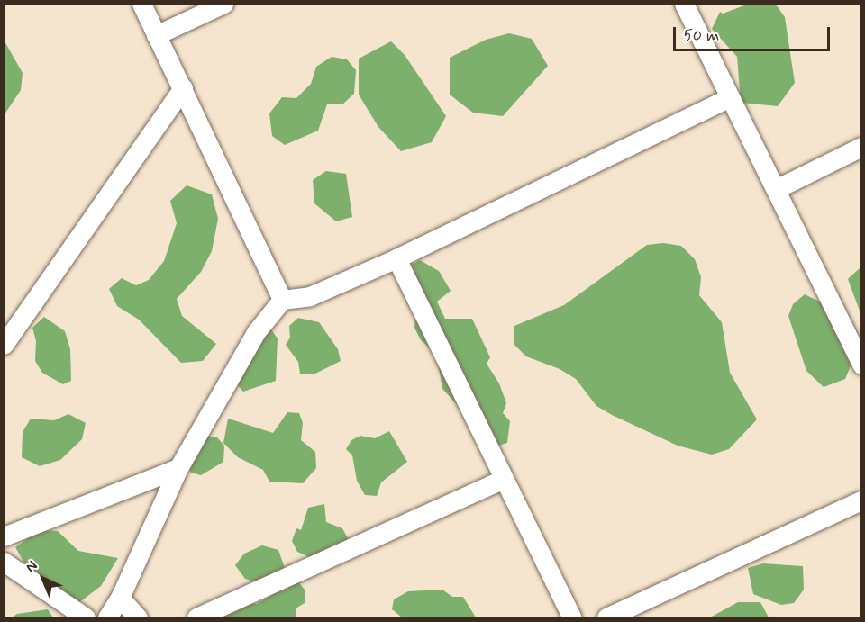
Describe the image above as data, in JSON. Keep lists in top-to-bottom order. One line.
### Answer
{"scale_bar":"50 m","north":"top left"}
